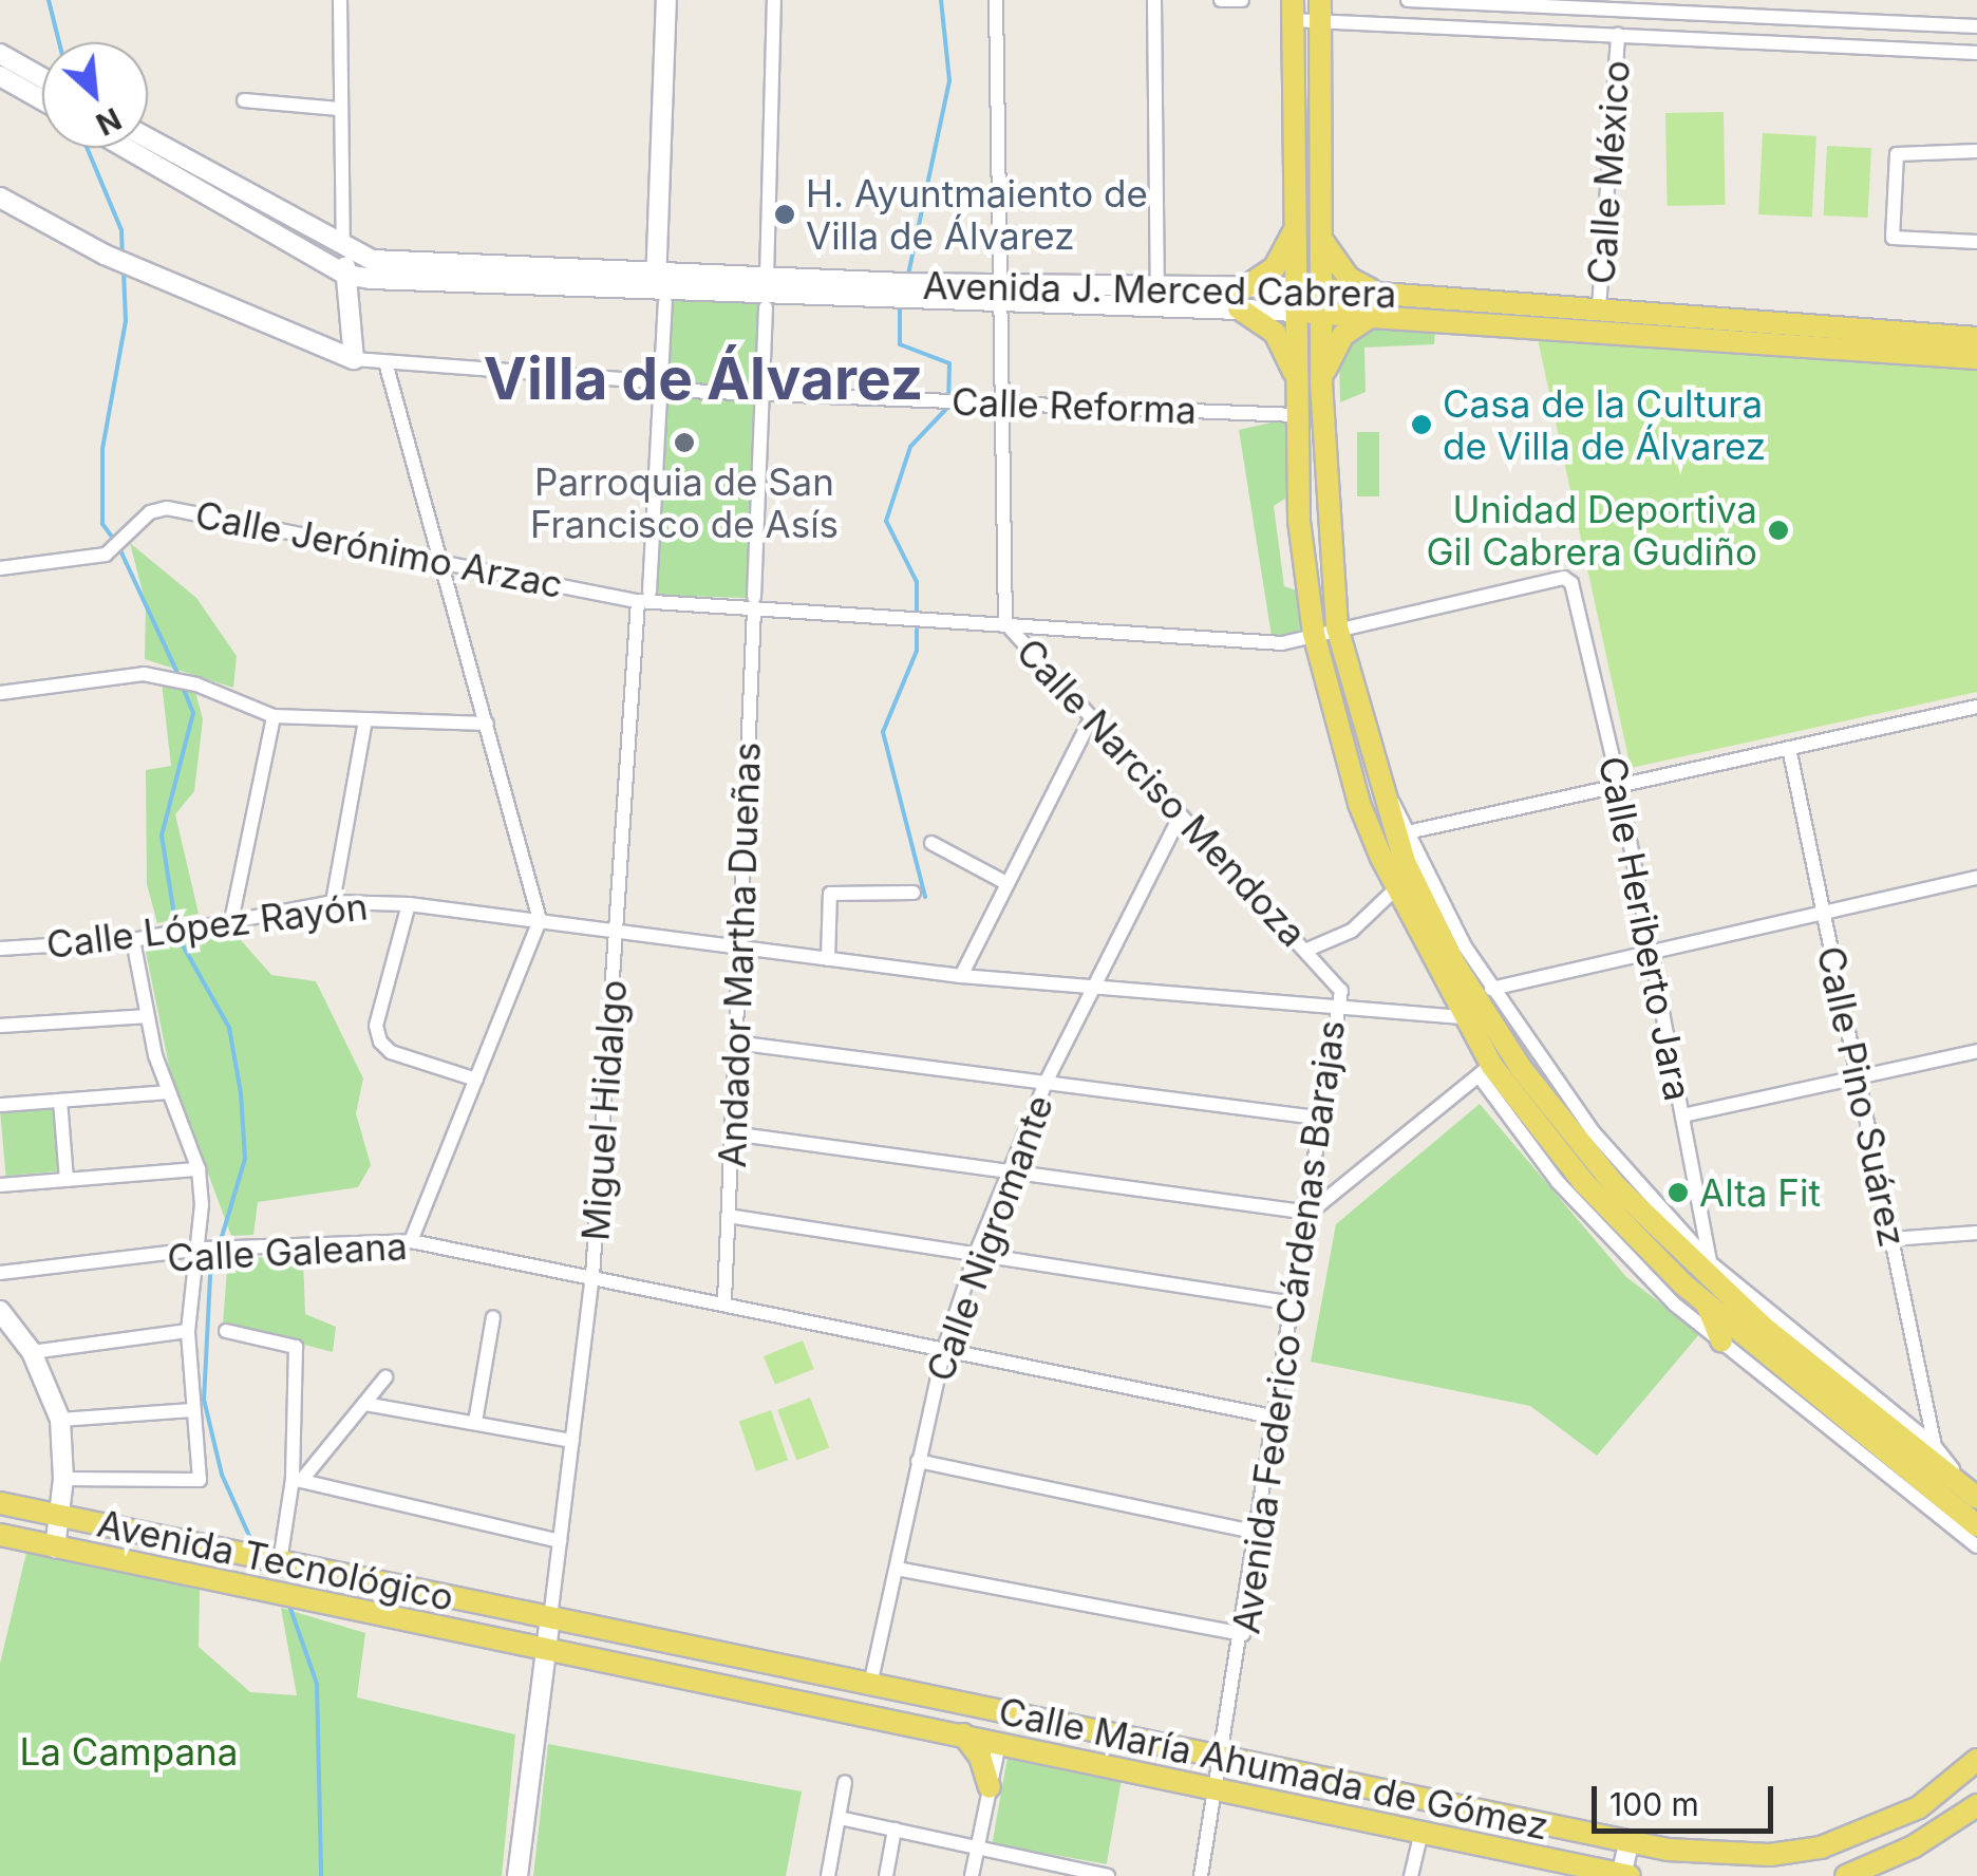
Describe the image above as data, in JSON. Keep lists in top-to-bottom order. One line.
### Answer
{"streets":{"main road":["Avenida J. Merced Cabrera","Avenida Tecnológico","Calle María Ahumada de Gómez"],"street":["Calle México","Calle Reforma","Calle Jerónimo Arzac","Calle Narciso Mendoza","Calle López Rayón","Calle Heriberto Jara","Andador Martha Dueñas","Calle Pino Suárez","Miguel Hidalgo","Calle Nigromante","Calle Galeana","Avenida Federico Cárdenas Barajas"]},"crossings":[["Calle México","Avenida J. Merced Cabrera"],["Avenida J. Merced Cabrera","Calle Narciso Mendoza"],["Avenida J. Merced Cabrera","Miguel Hidalgo"],["Calle Reforma","Calle Narciso Mendoza"],["Calle Reforma","Andador Martha Dueñas"],["Calle Reforma","Miguel Hidalgo"],["Calle Jerónimo Arzac","Calle Narciso Mendoza"],["Calle Jerónimo Arzac","Calle Heriberto Jara"],["Calle Jerónimo Arzac","Andador Martha Dueñas"],["Calle Jerónimo Arzac","Miguel Hidalgo"],["Calle Narciso Mendoza","Calle Nigromante"],["Calle Narciso Mendoza","Avenida Federico Cárdenas Barajas"],["Calle López Rayón","Avenida Federico Cárdenas Barajas"],["Andador Martha Dueñas","Calle Galeana"],["Andador Martha Dueñas","Avenida Federico Cárdenas Barajas"],["Miguel Hidalgo","Calle Galeana"],["Miguel Hidalgo","Avenida Federico Cárdenas Barajas"],["Miguel Hidalgo","Avenida Tecnológico"],["Miguel Hidalgo","Calle María Ahumada de Gómez"],["Calle Nigromante","Calle Galeana"],["Calle Nigromante","Avenida Federico Cárdenas Barajas"],["Calle Nigromante","Calle María Ahumada de Gómez"],["Calle Galeana","Avenida Federico Cárdenas Barajas"],["Avenida Federico Cárdenas Barajas","Calle María Ahumada de Gómez"],["Avenida Tecnológico","Calle María Ahumada de Gómez"]],"districts":["Villa de Álvarez"],"parks":["La Campana"],"places":["H. Ayuntmaiento de Villa de Álvarez","Casa de la Cultura de Villa de Álvarez","Parroquia de San Francisco de Asís","Unidad Deportiva Gil Cabrera Gudiño","Alta Fit"],"scale_bar":"100 m","north":"bottom right"}
